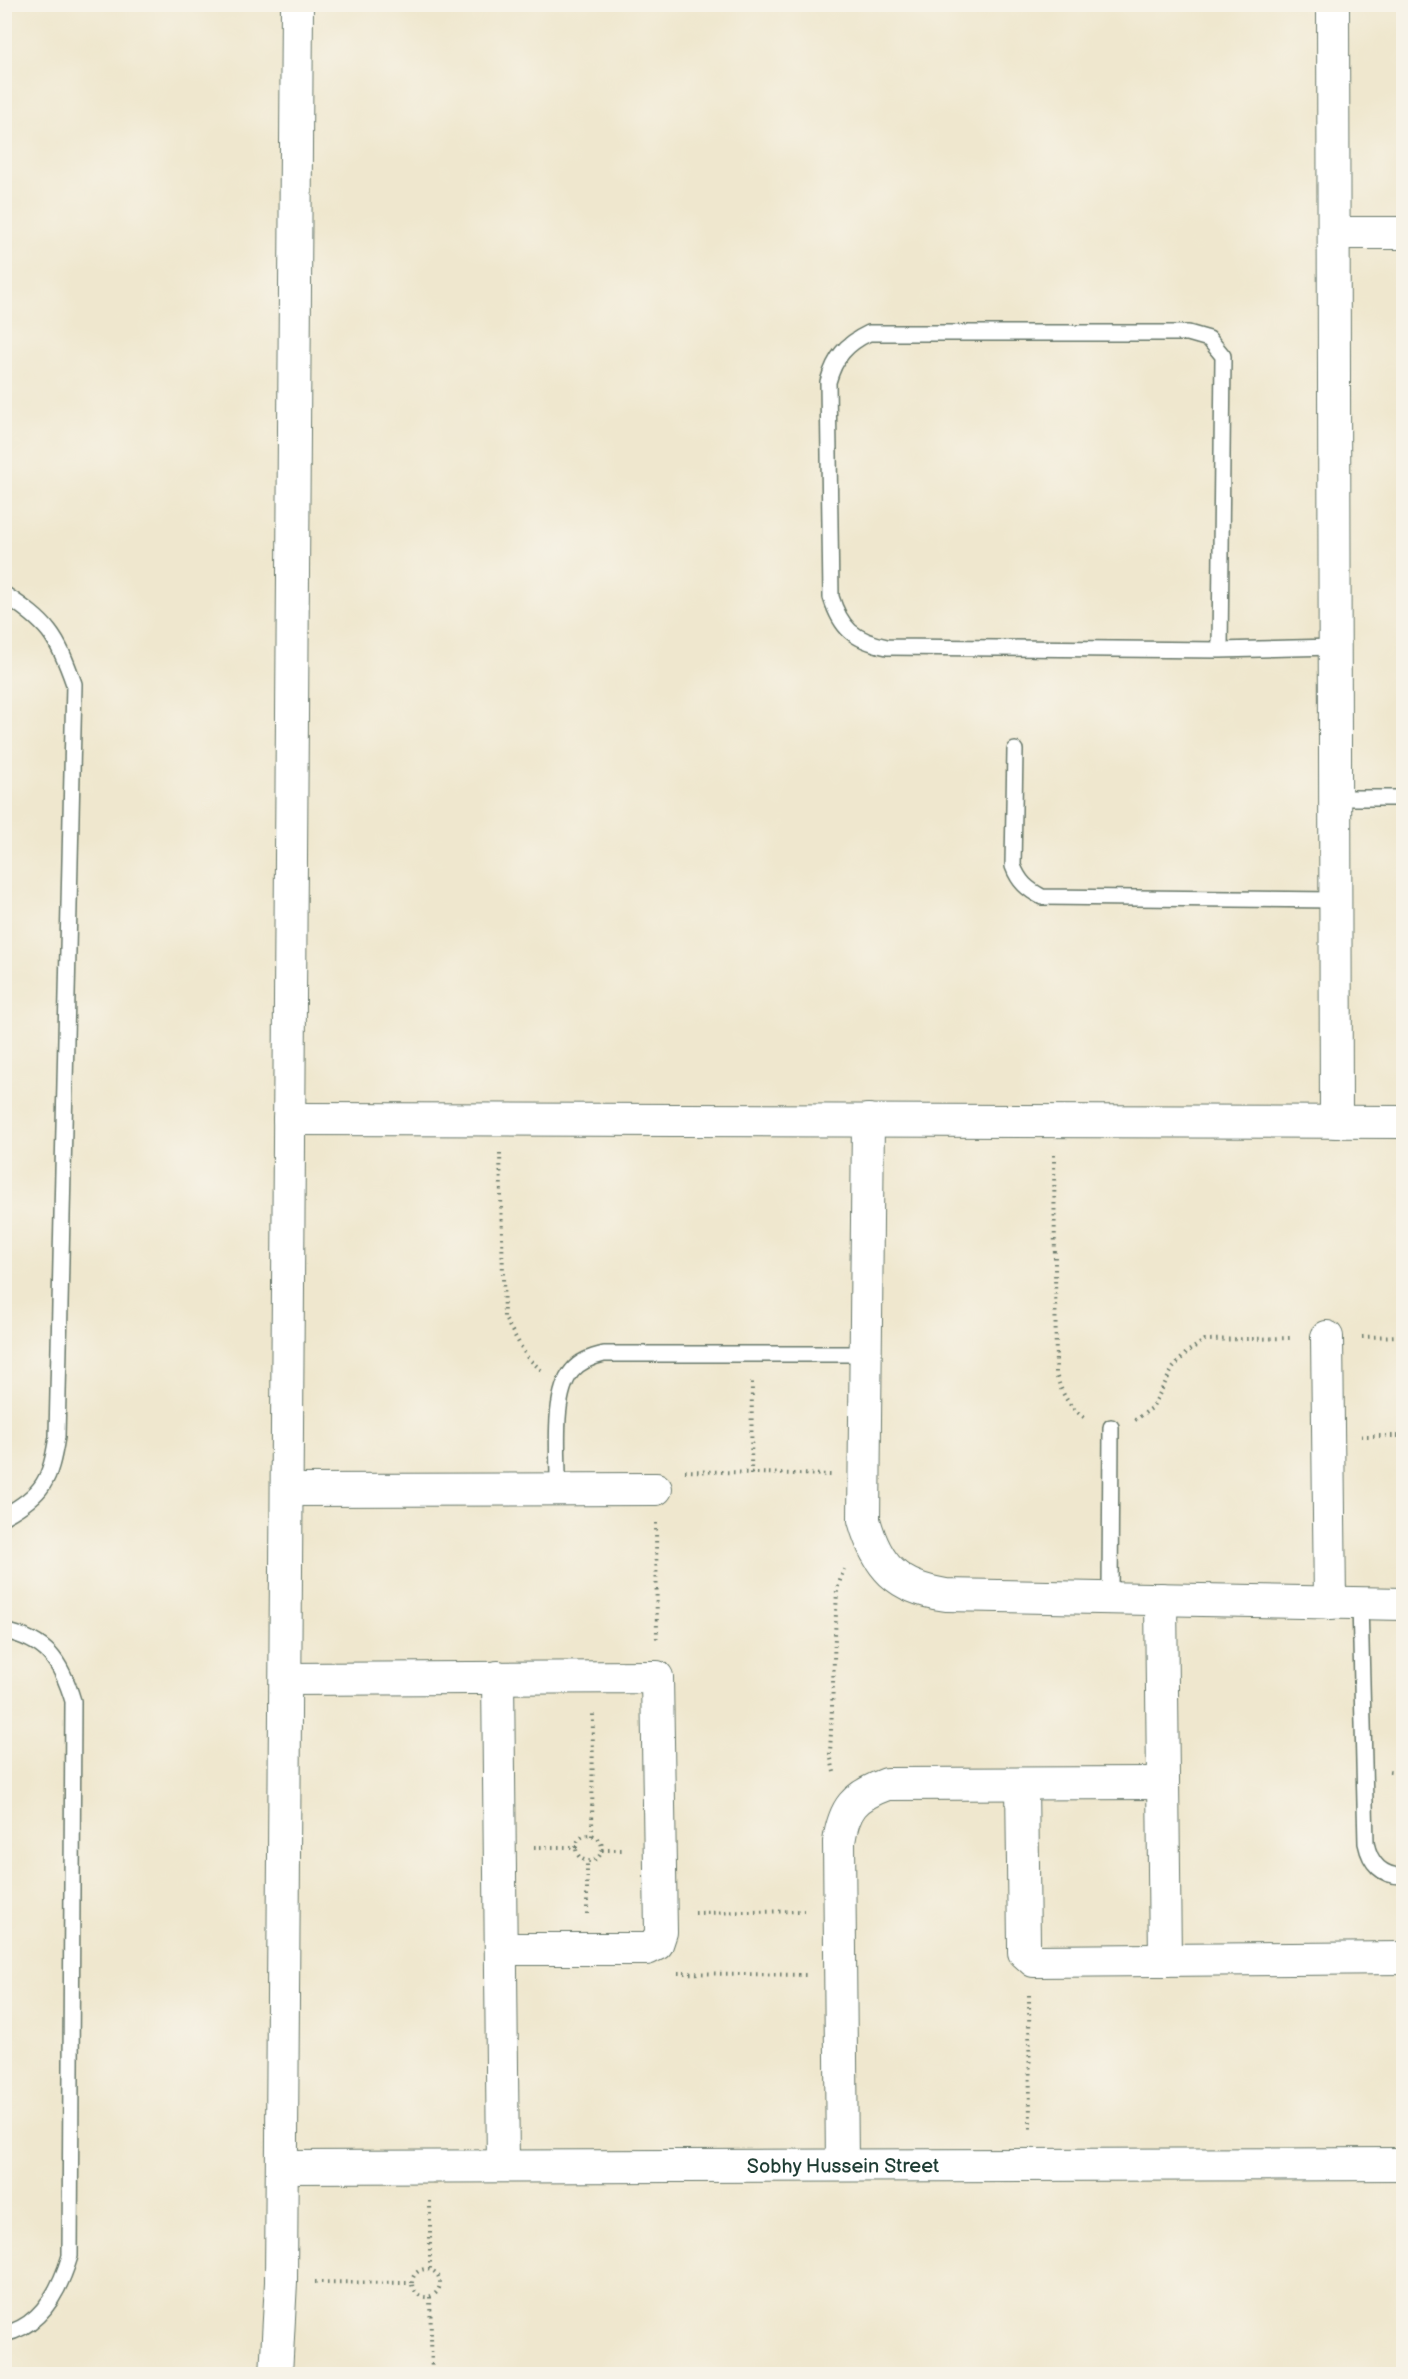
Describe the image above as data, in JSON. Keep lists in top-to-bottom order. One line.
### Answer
{"streets":{"street":["Sobhy Hussein Street"]}}
